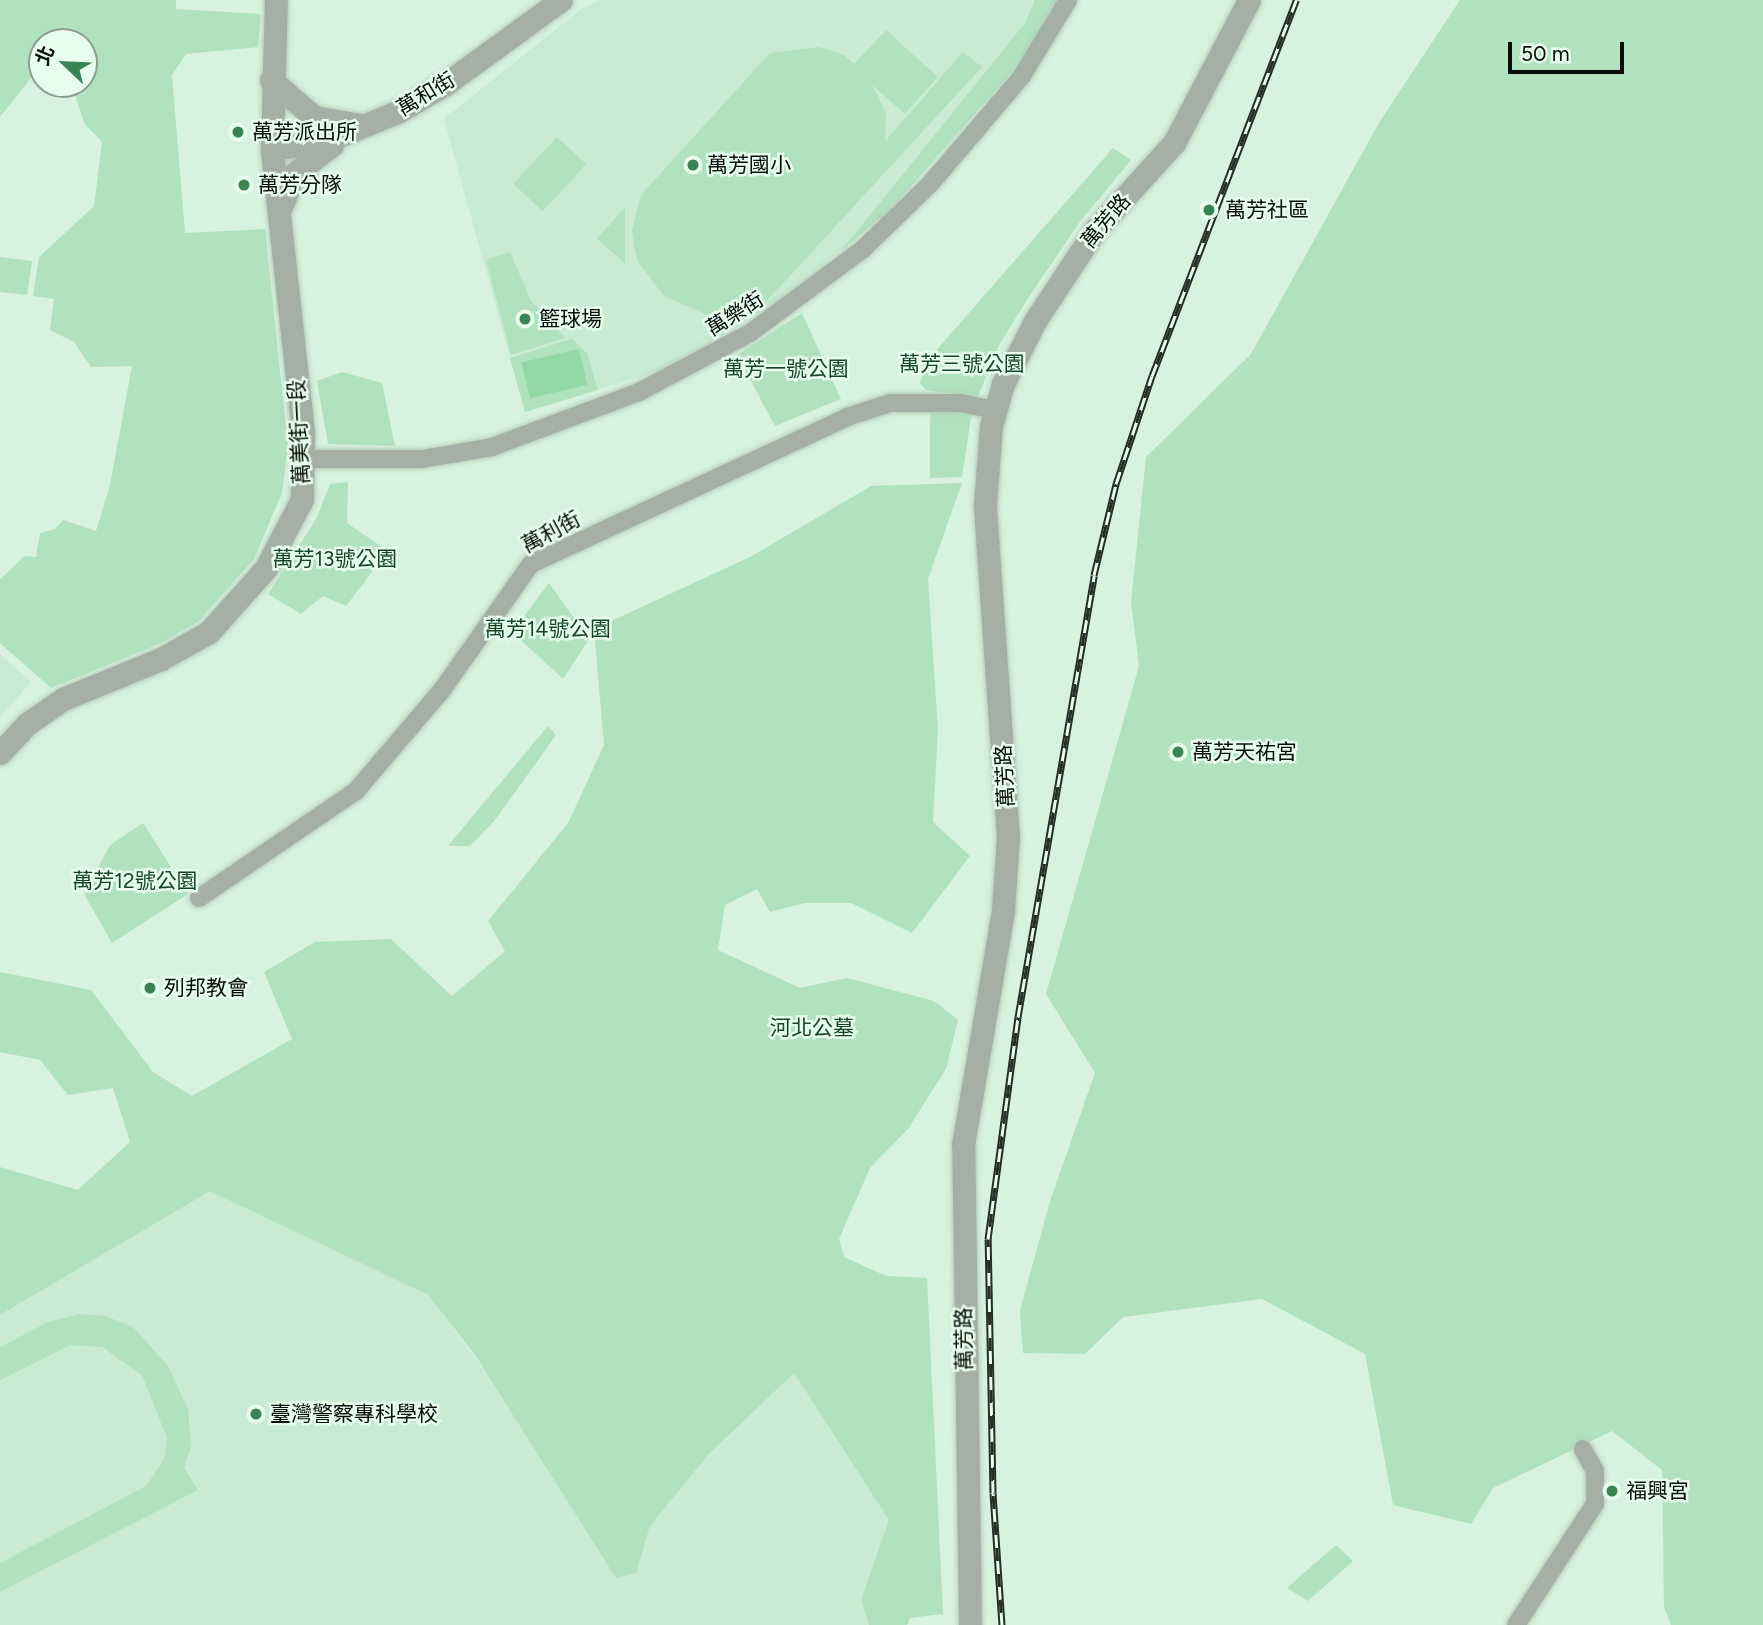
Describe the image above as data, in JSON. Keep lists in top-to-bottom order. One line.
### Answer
{"streets":{"street":["萬和街","萬芳路","萬樂街","萬美街一段","萬利街"]},"crossings":[["萬和街","萬美街一段"],["萬芳路","萬利街"],["萬樂街","萬美街一段"]],"parks":["萬芳三號公園","萬芳一號公園","萬芳13號公園","萬芳14號公園","萬芳12號公園","河北公墓"],"places":["萬芳派出所","萬芳國小","萬芳分隊","萬芳社區","籃球場","萬芳天祐宮","列邦教會","臺灣警察專科學校","福興宮"],"scale_bar":"50 m","north":"top left"}
